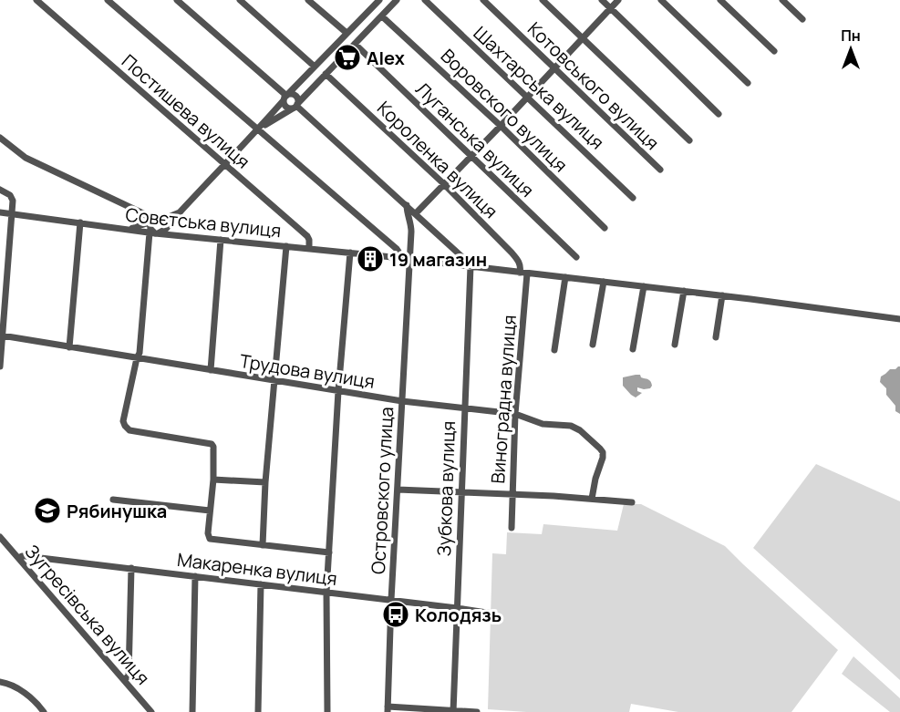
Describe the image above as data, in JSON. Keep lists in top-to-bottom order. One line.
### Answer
{"streets":{"street":["Котовського вулиця","Шахтарська вулиця","Воровского вулиця","Постишева вулиця","Луганська вулиця","Короленка вулиця","Совєтська вулиця","Трудова вулиця","Виноградна вулиця","Зубкова вулиця","Островского улица","Макаренка вулиця","Зугресівська вулиця"]},"crossings":[["Постишева вулиця","Совєтська вулиця"],["Короленка вулиця","Совєтська вулиця"],["Короленка вулиця","Виноградна вулиця"],["Совєтська вулиця","Виноградна вулиця"],["Совєтська вулиця","Зубкова вулиця"],["Совєтська вулиця","Островского улица"],["Трудова вулиця","Виноградна вулиця"],["Трудова вулиця","Зубкова вулиця"],["Трудова вулиця","Островского улица"],["Зубкова вулиця","Макаренка вулиця"],["Островского улица","Макаренка вулиця"],["Макаренка вулиця","Зугресівська вулиця"]],"places":{"supermarket":["Alex"],"building":["19 магазин"],"school or university":["Рябинушка"],"bus stop":["Колодязь"]},"north":"top"}
